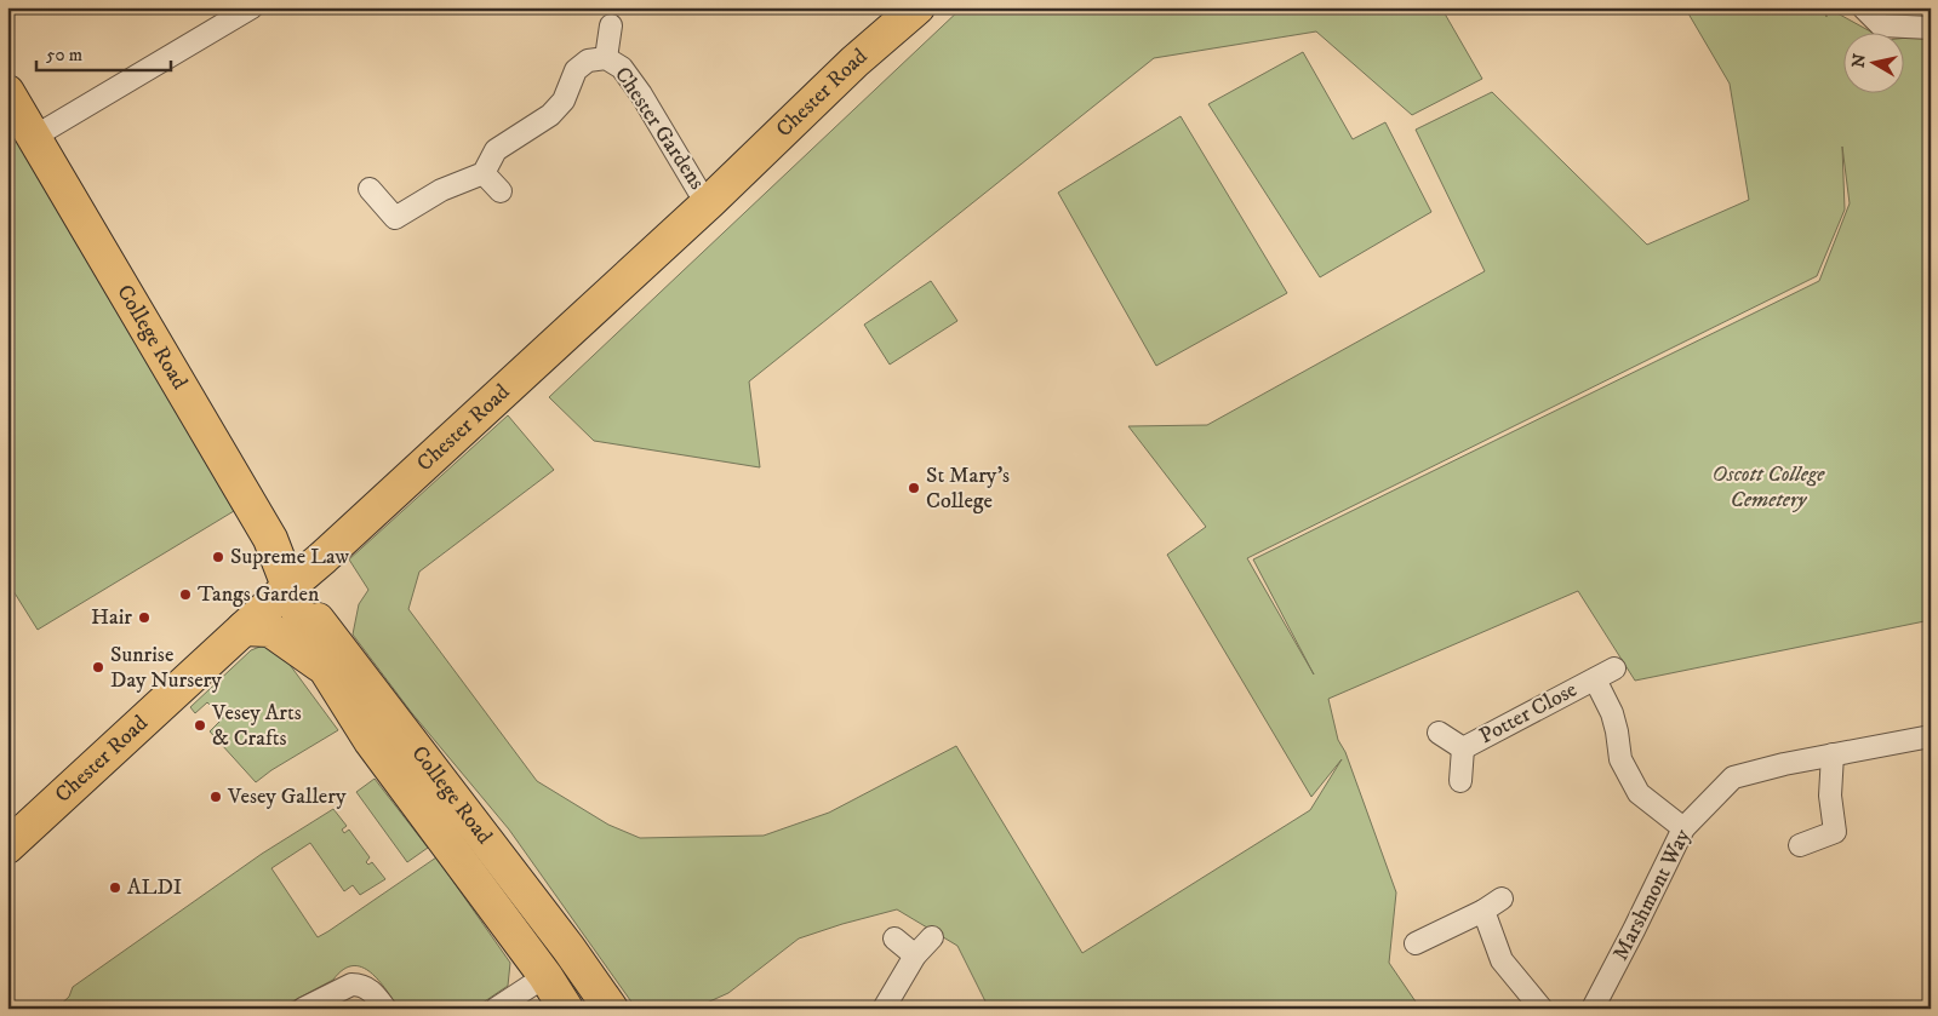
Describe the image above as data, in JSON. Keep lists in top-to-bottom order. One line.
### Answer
{"streets":{"main road":["Chester Road","College Road"],"street":["Chester Gardens","Potter Close","Marshmont Way"]},"crossings":[["Chester Road","Chester Gardens"],["Chester Road","College Road"],["Potter Close","Marshmont Way"]],"parks":["Oscott College Cemetery"],"places":["St Mary's College","Supreme Law","Tangs Garden","Hair","Sunrise Day Nursery","Vesey Arts & Crafts","Vesey Gallery","ALDI"],"scale_bar":"50 m","north":"left"}
